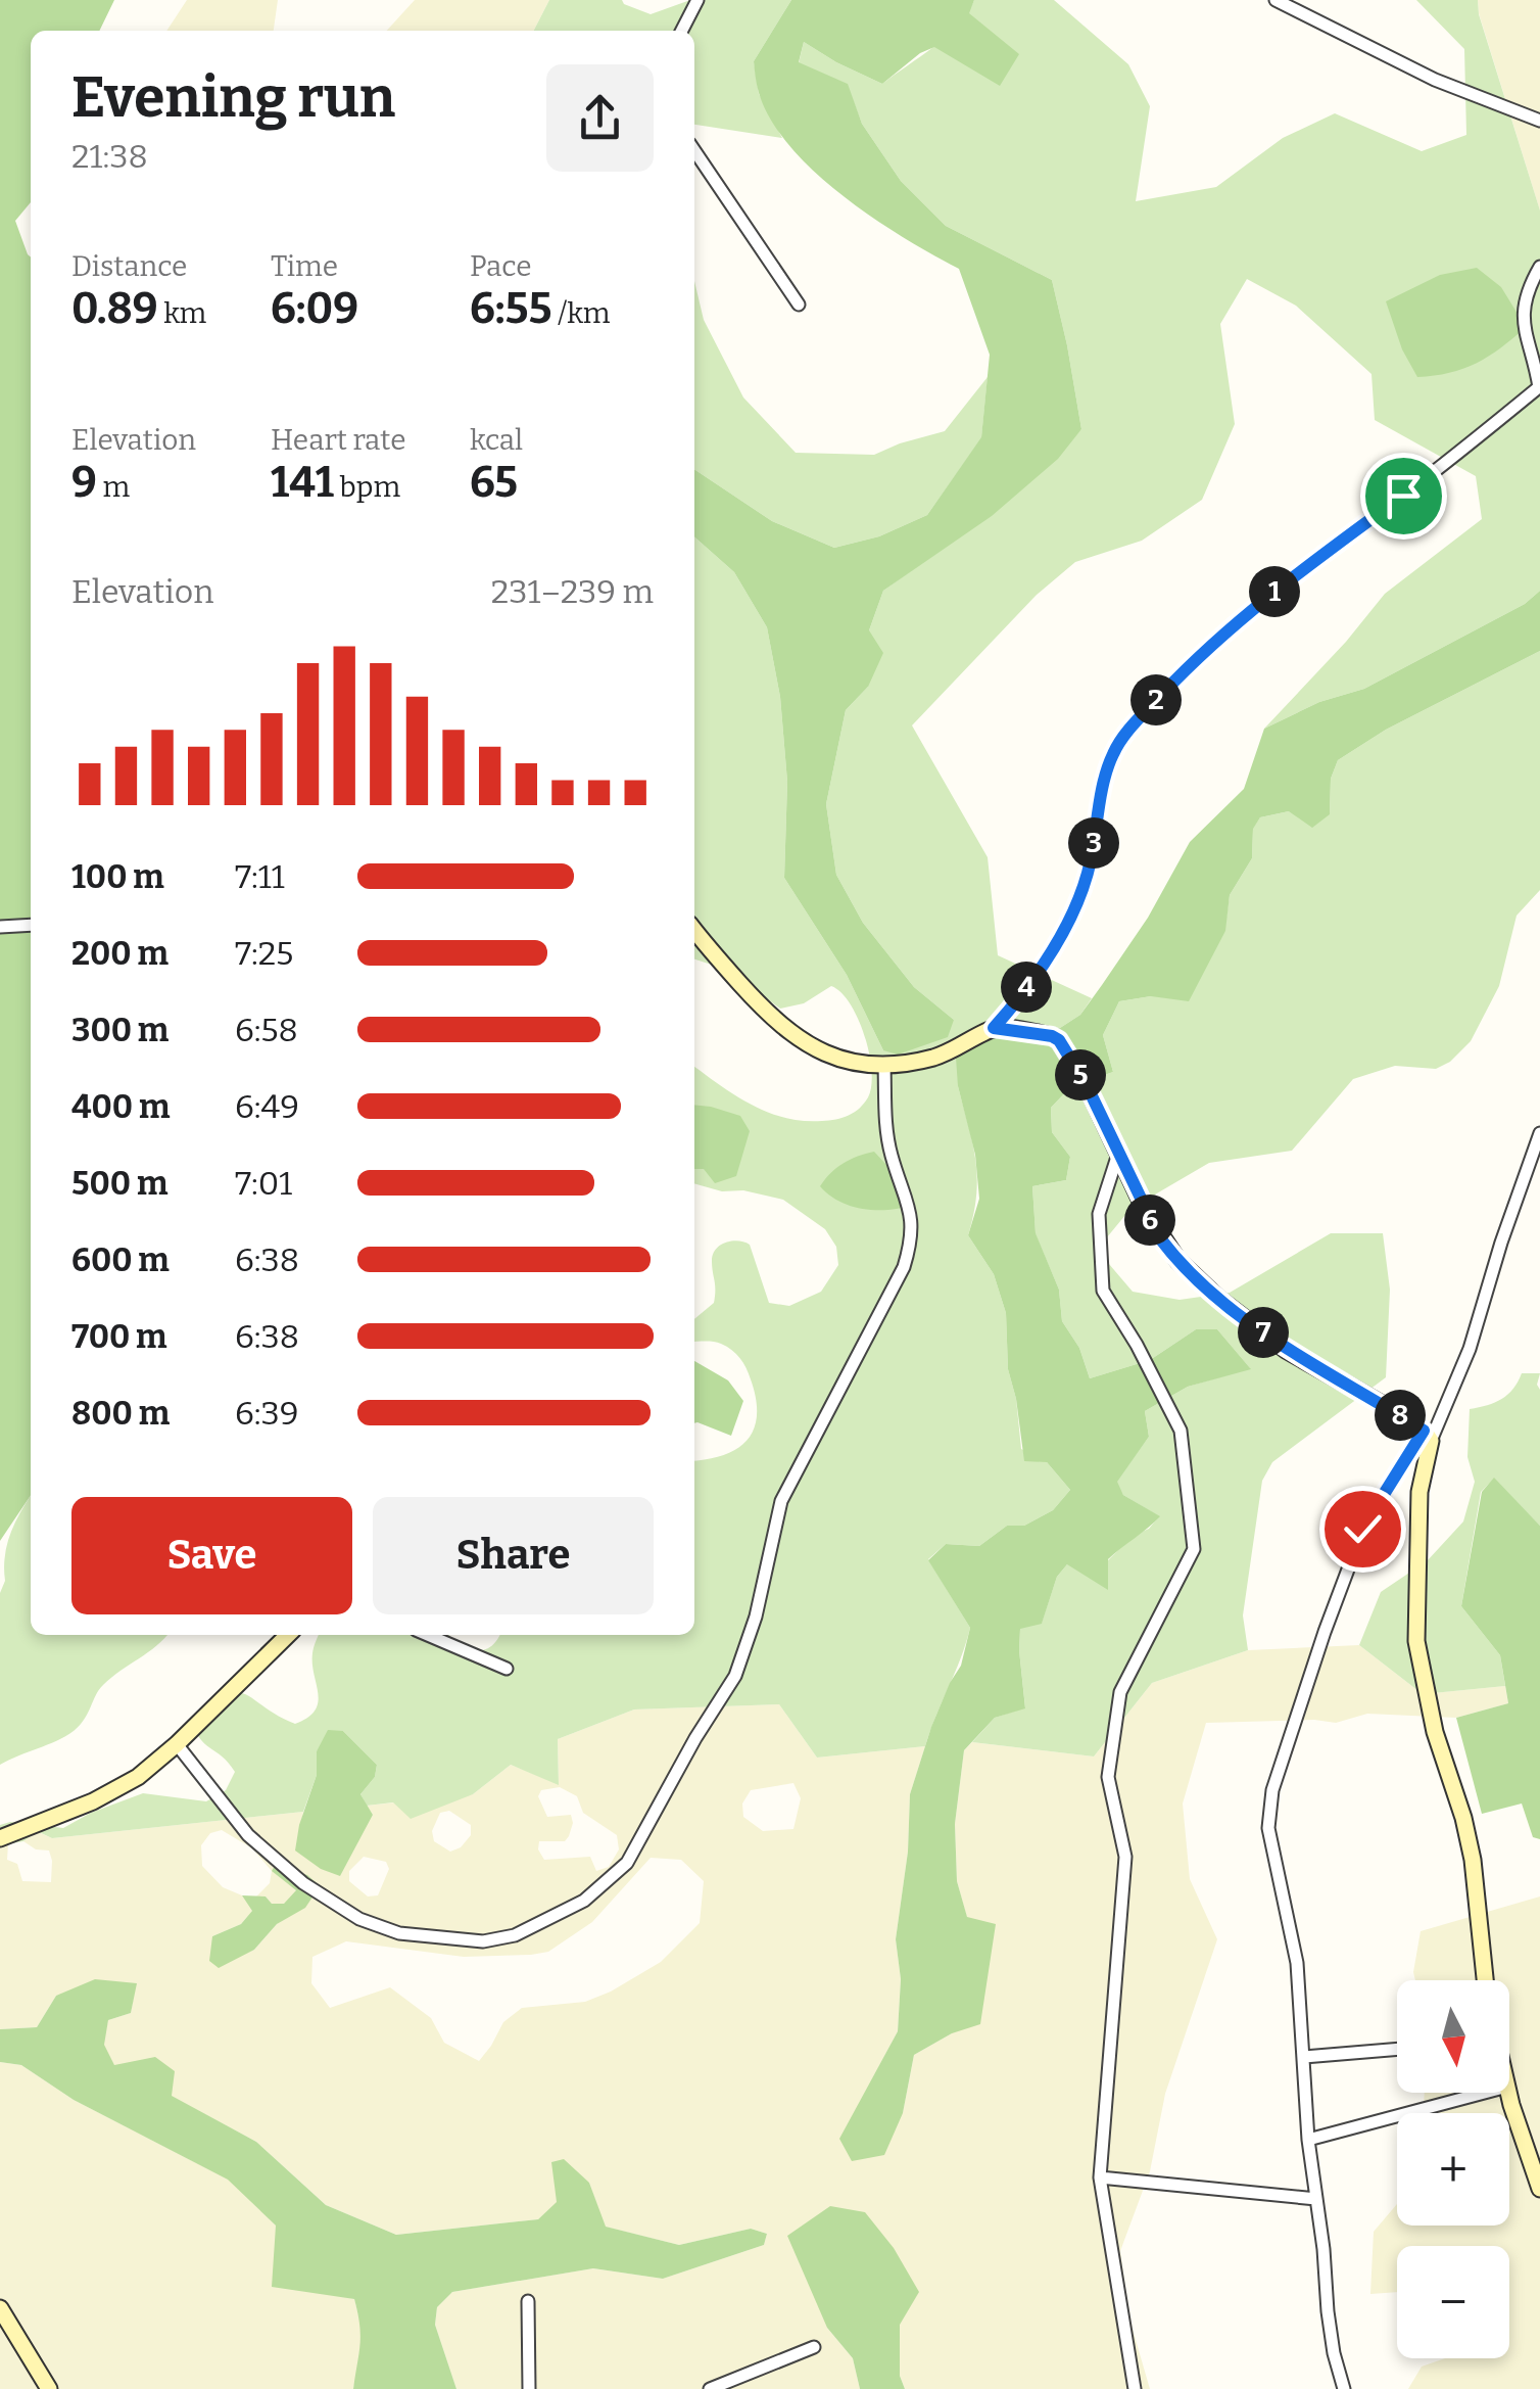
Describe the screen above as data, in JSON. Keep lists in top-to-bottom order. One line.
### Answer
{"north":"bottom","page":{"heading":["Evening run","21:38"],"stats":[["Distance","0.89 km"],["Time","6:09"],["Pace","6:55 /km"],["Elevation","9 m"],["Heart rate","141 bpm"],["kcal","65"]],"chart":["Elevation","231–239 m"],"pins":["1","2","3","4","5","6","7","8"],"list":[{"name":"100 m","note":"7:11"},{"name":"200 m","note":"7:25"},{"name":"300 m","note":"6:58"},{"name":"400 m","note":"6:49"},{"name":"500 m","note":"7:01"},{"name":"600 m","note":"6:38"},{"name":"700 m","note":"6:38"},{"name":"800 m","note":"6:39"}],"buttons":["Save","Share"],"map_buttons":["+","−"]}}
